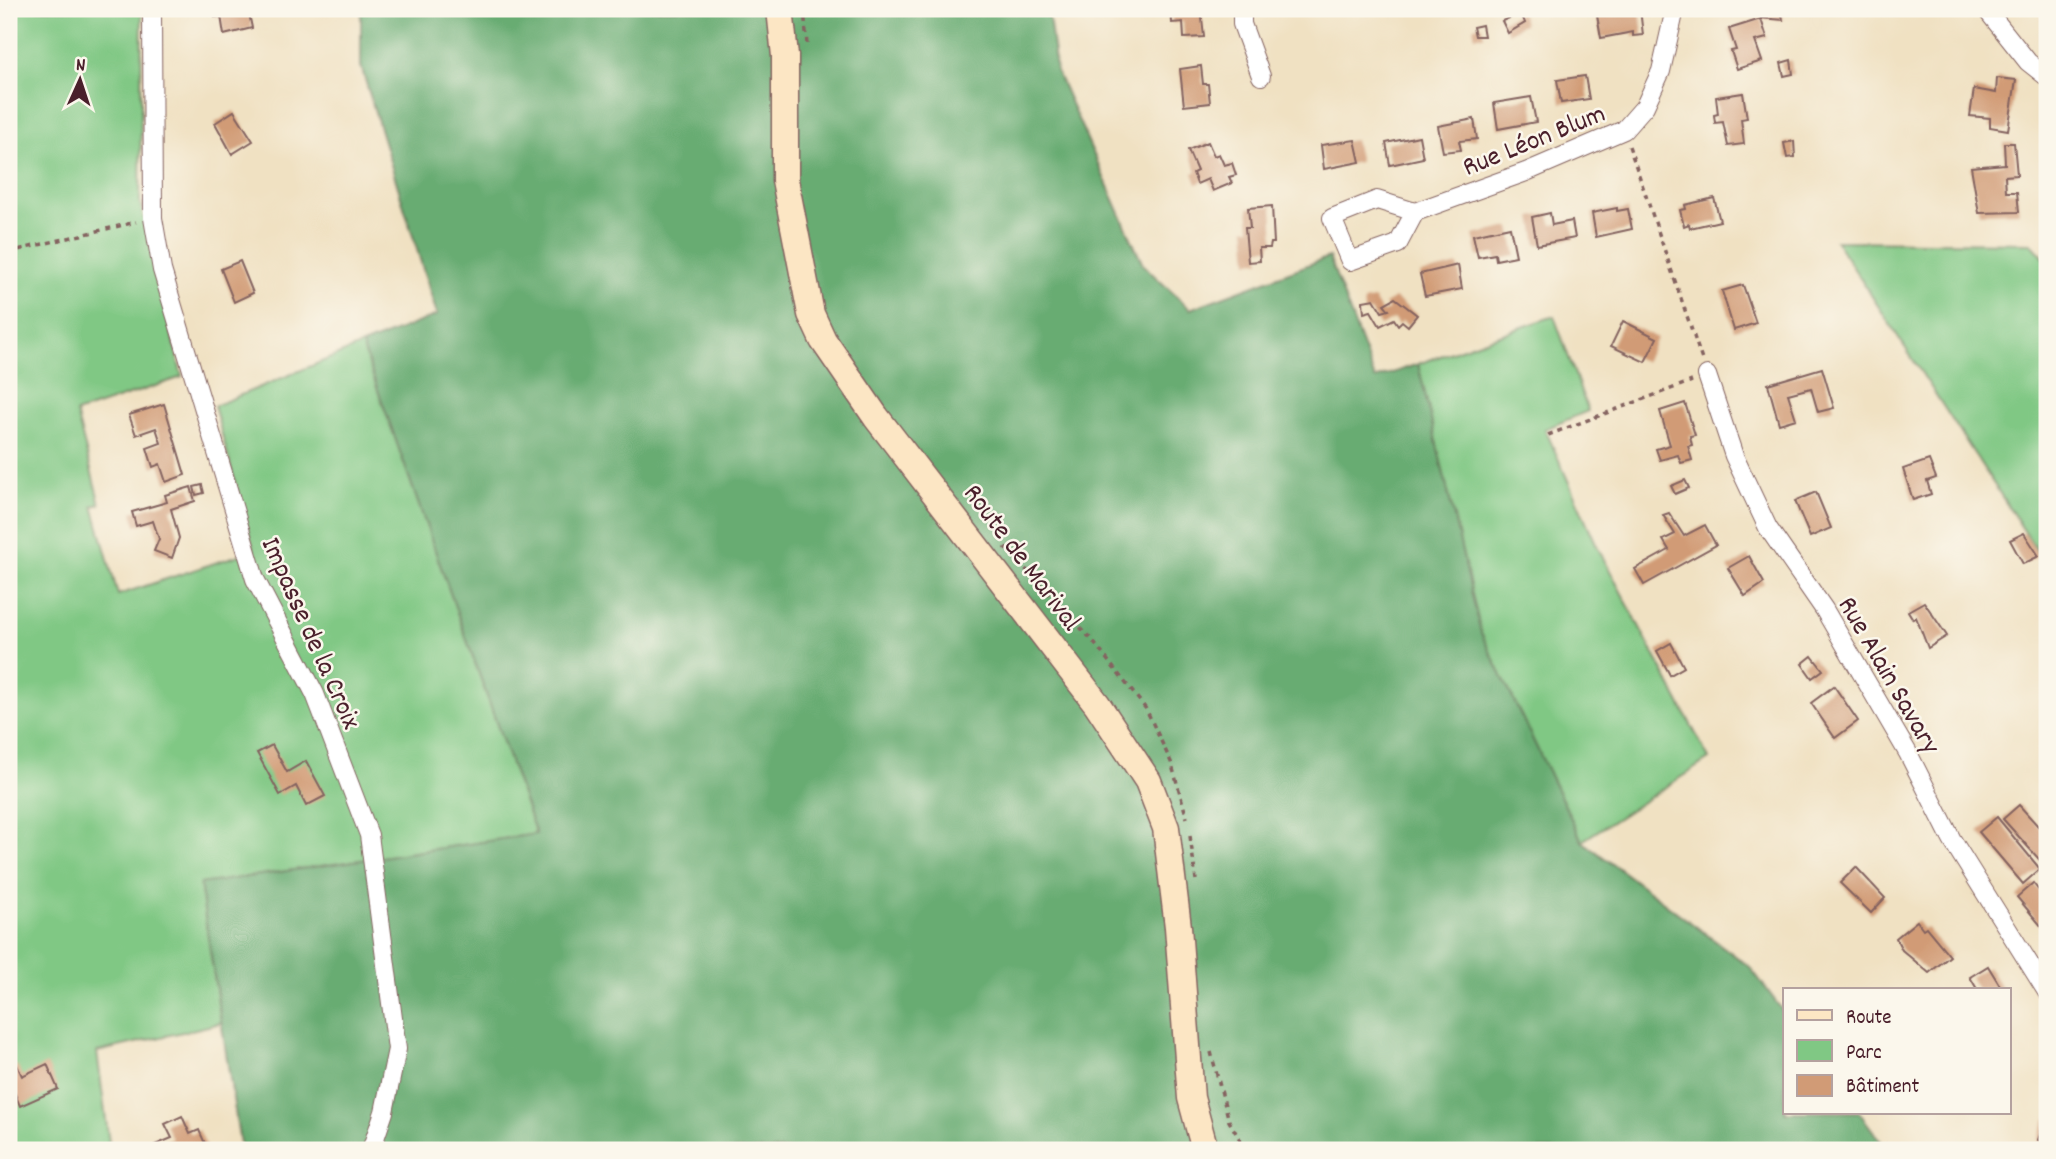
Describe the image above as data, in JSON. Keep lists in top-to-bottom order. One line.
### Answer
{"streets":{"main road":["Route de Marival"],"street":["Rue Léon Blum","Impasse de la Croix","Rue Alain Savary"]},"legend":["Route","Parc","Bâtiment"],"north":"top"}
